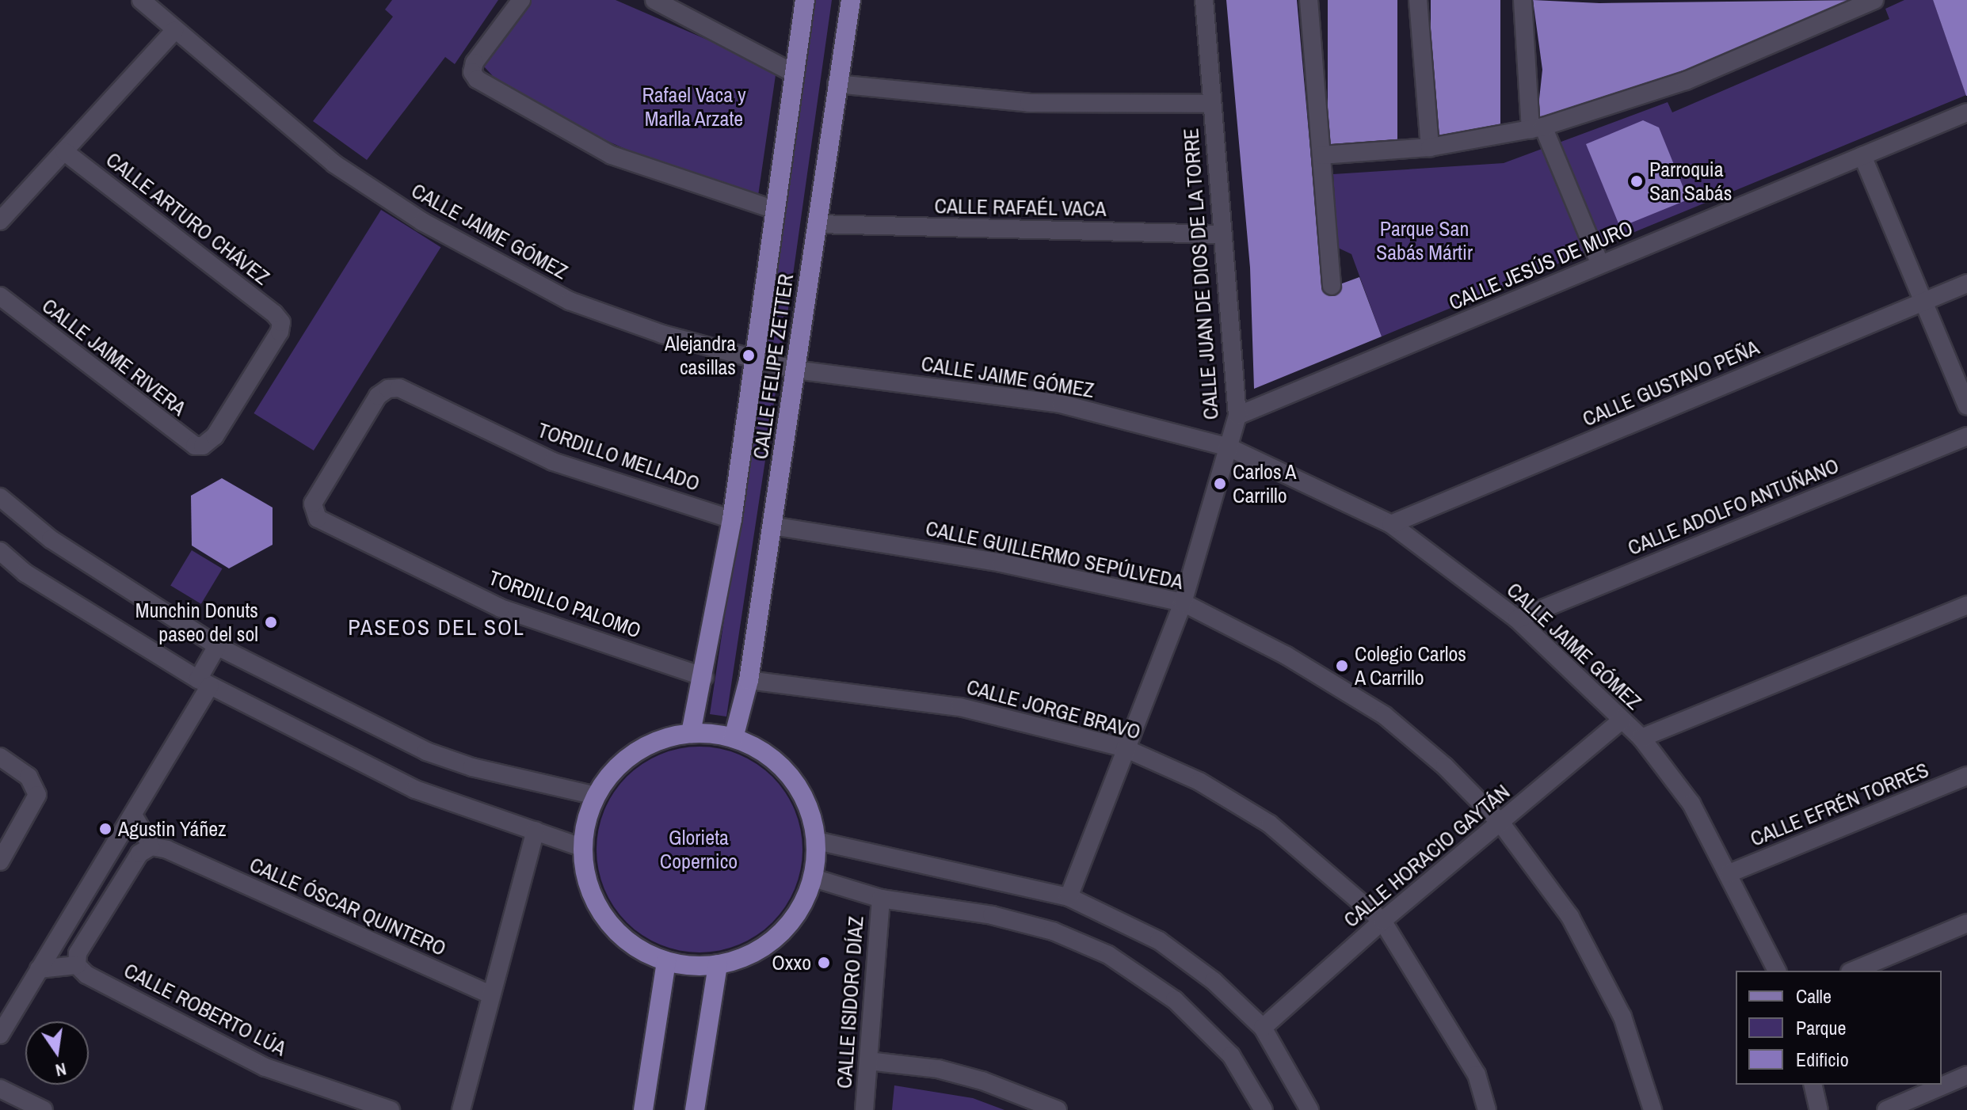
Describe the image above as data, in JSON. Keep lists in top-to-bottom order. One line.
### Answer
{"streets":{"main road":["CALLE FELIPE ZETTER"],"street":["CALLE RAFAÉL VACA","CALLE ARTURO CHÁVEZ","CALLE JAIME GÓMEZ","CALLE JESÚS DE MURO","CALLE JUAN DE DIOS DE LA TORRE","CALLE JAIME RIVERA","CALLE GUSTAVO PEÑA","TORDILLO MELLADO","CALLE ADOLFO ANTUÑANO","CALLE GUILLERMO SEPÚLVEDA","TORDILLO PALOMO","CALLE JORGE BRAVO","CALLE EFRÉN TORRES","CALLE HORACIO GAYTÁN","CALLE ÓSCAR QUINTERO","CALLE ISIDORO DÍAZ","CALLE ROBERTO LÚA"]},"crossings":[["CALLE RAFAÉL VACA","CALLE JUAN DE DIOS DE LA TORRE"],["CALLE RAFAÉL VACA","CALLE FELIPE ZETTER"],["CALLE ARTURO CHÁVEZ","CALLE JAIME RIVERA"],["CALLE JAIME GÓMEZ","CALLE JUAN DE DIOS DE LA TORRE"],["CALLE JAIME GÓMEZ","CALLE FELIPE ZETTER"],["CALLE JAIME GÓMEZ","CALLE GUSTAVO PEÑA"],["CALLE JAIME GÓMEZ","CALLE ADOLFO ANTUÑANO"],["CALLE JAIME GÓMEZ","CALLE EFRÉN TORRES"],["CALLE JAIME GÓMEZ","CALLE HORACIO GAYTÁN"],["CALLE JESÚS DE MURO","CALLE JUAN DE DIOS DE LA TORRE"],["CALLE JUAN DE DIOS DE LA TORRE","CALLE GUILLERMO SEPÚLVEDA"],["CALLE JUAN DE DIOS DE LA TORRE","CALLE JORGE BRAVO"],["CALLE FELIPE ZETTER","TORDILLO MELLADO"],["CALLE FELIPE ZETTER","CALLE GUILLERMO SEPÚLVEDA"],["CALLE FELIPE ZETTER","TORDILLO PALOMO"],["CALLE FELIPE ZETTER","CALLE JORGE BRAVO"],["TORDILLO MELLADO","TORDILLO PALOMO"],["CALLE GUILLERMO SEPÚLVEDA","CALLE HORACIO GAYTÁN"],["CALLE JORGE BRAVO","CALLE HORACIO GAYTÁN"]],"districts":["PASEOS DEL SOL"],"parks":["Rafael Vaca y Marlla Arzate","Parque San Sabás Mártir","Glorieta Copernico"],"places":["Parroquia San Sabás","Alejandra casillas","Carlos A Carrillo","Munchin Donuts paseo del sol","Colegio Carlos A Carrillo","Agustin Yáñez","Oxxo"],"legend":["Calle","Parque","Edificio"],"north":"bottom"}
